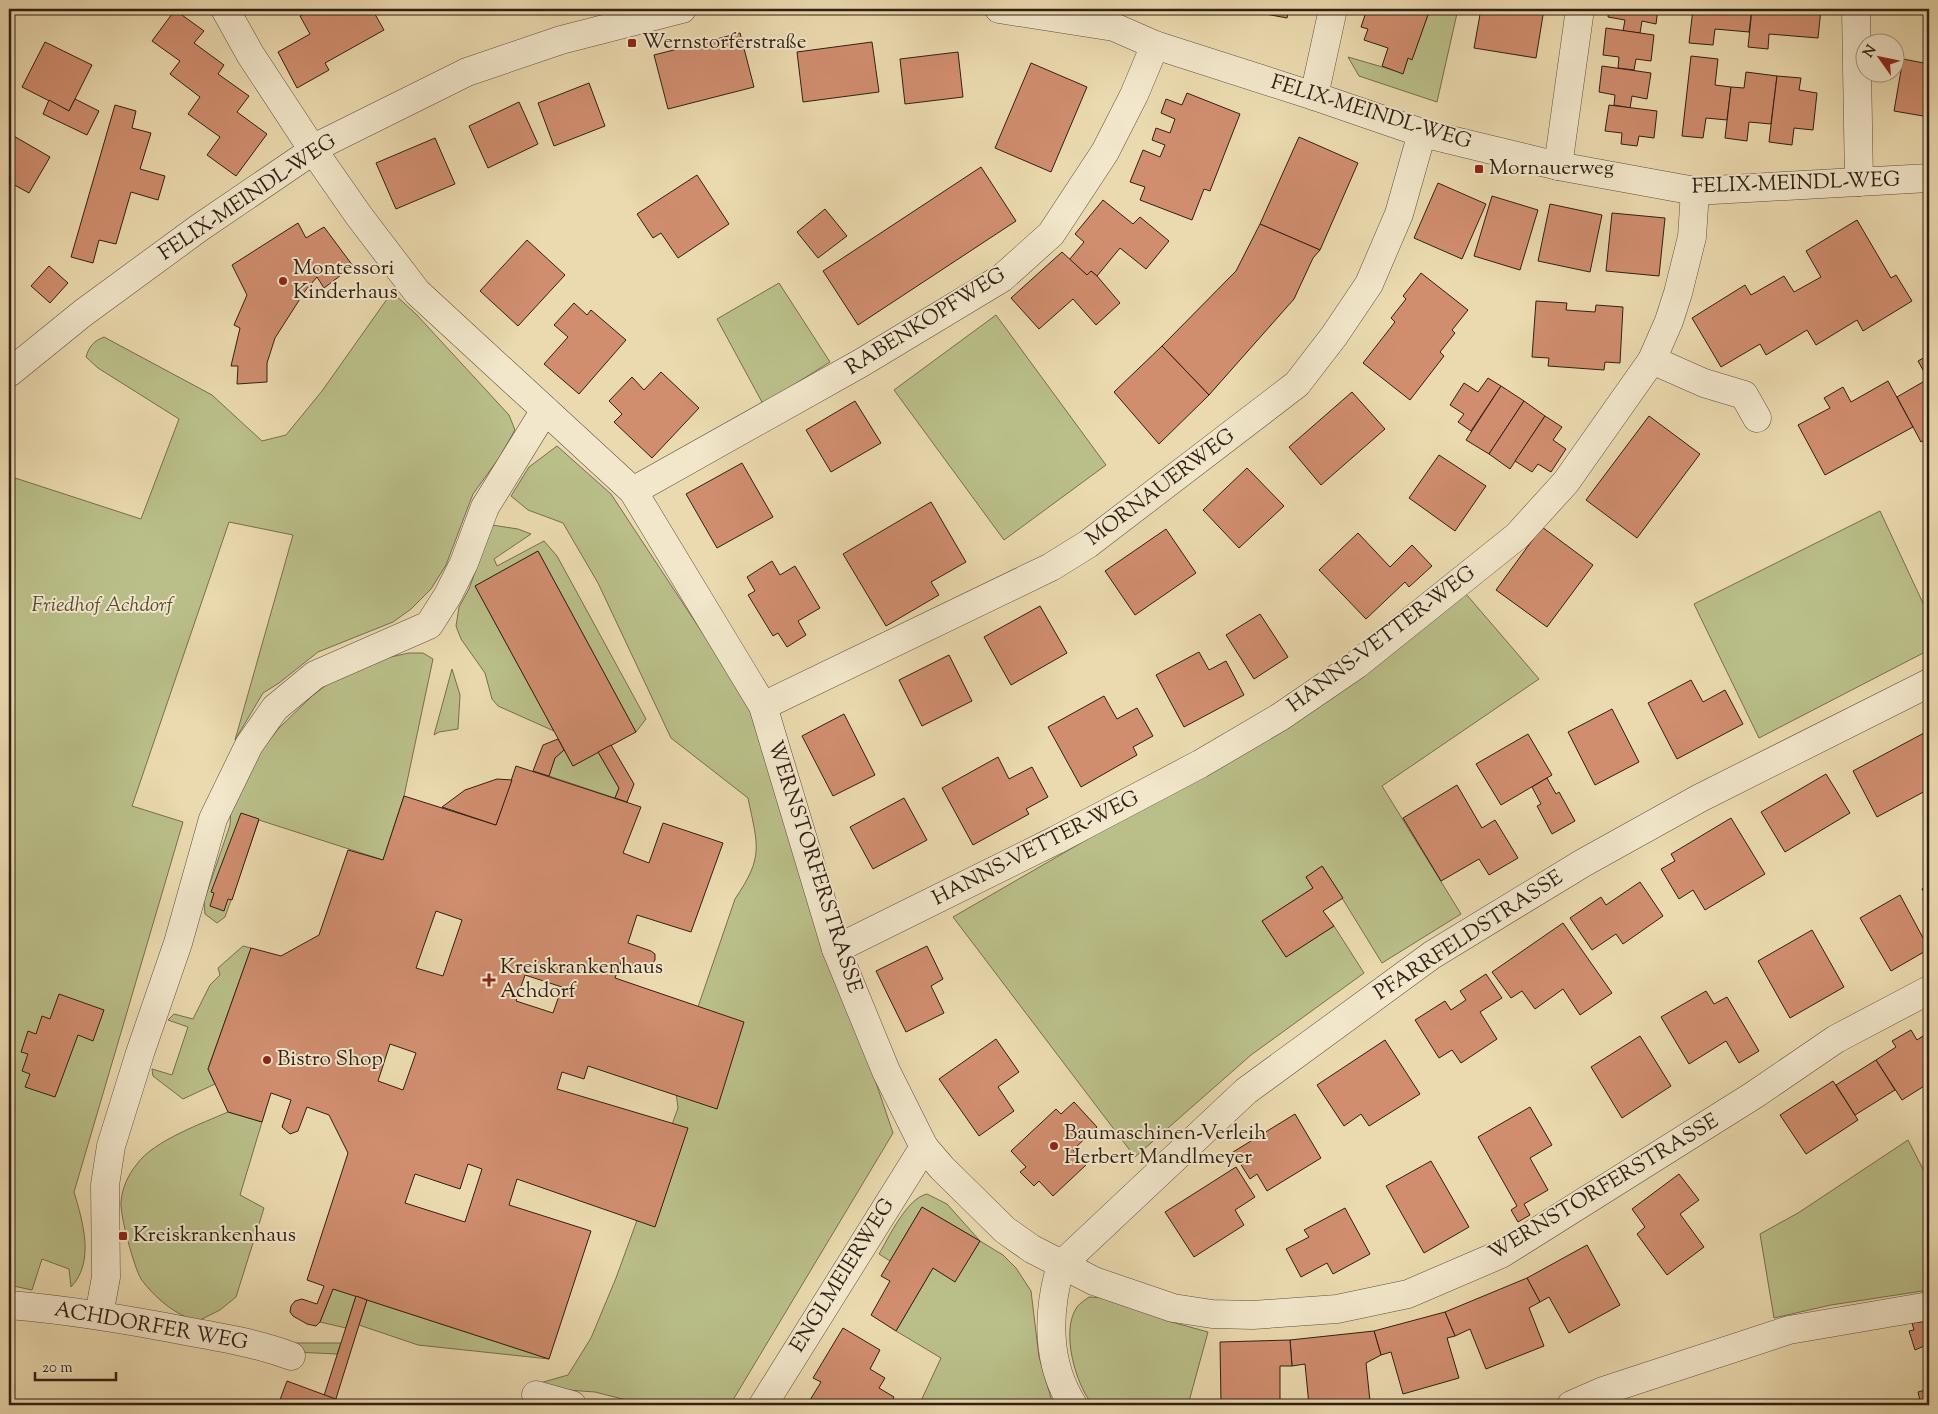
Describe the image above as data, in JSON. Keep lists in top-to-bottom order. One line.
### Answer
{"streets":{"street":["FELIX-MEINDL-WEG","RABENKOPFWEG","MORNAUERWEG","HANNS-VETTER-WEG","WERNSTORFERSTRASSE","PFARRFELDSTRASSE","ENGLMEIERWEG","ACHDORFER WEG"]},"crossings":[["FELIX-MEINDL-WEG","RABENKOPFWEG"],["FELIX-MEINDL-WEG","MORNAUERWEG"],["FELIX-MEINDL-WEG","HANNS-VETTER-WEG"],["FELIX-MEINDL-WEG","WERNSTORFERSTRASSE"],["RABENKOPFWEG","WERNSTORFERSTRASSE"],["MORNAUERWEG","WERNSTORFERSTRASSE"],["HANNS-VETTER-WEG","WERNSTORFERSTRASSE"],["WERNSTORFERSTRASSE","PFARRFELDSTRASSE"],["WERNSTORFERSTRASSE","ENGLMEIERWEG"]],"parks":["Friedhof Achdorf"],"places":{"transit":["Wernstorferstraße","Mornauerweg","Kreiskrankenhaus"],"other":["Montessori Kinderhaus","Bistro Shop","Baumaschinen-Verleih Herbert Mandlmeyer"],"health":["Kreiskrankenhaus Achdorf"]},"scale_bar":"20 m","north":"top left"}
